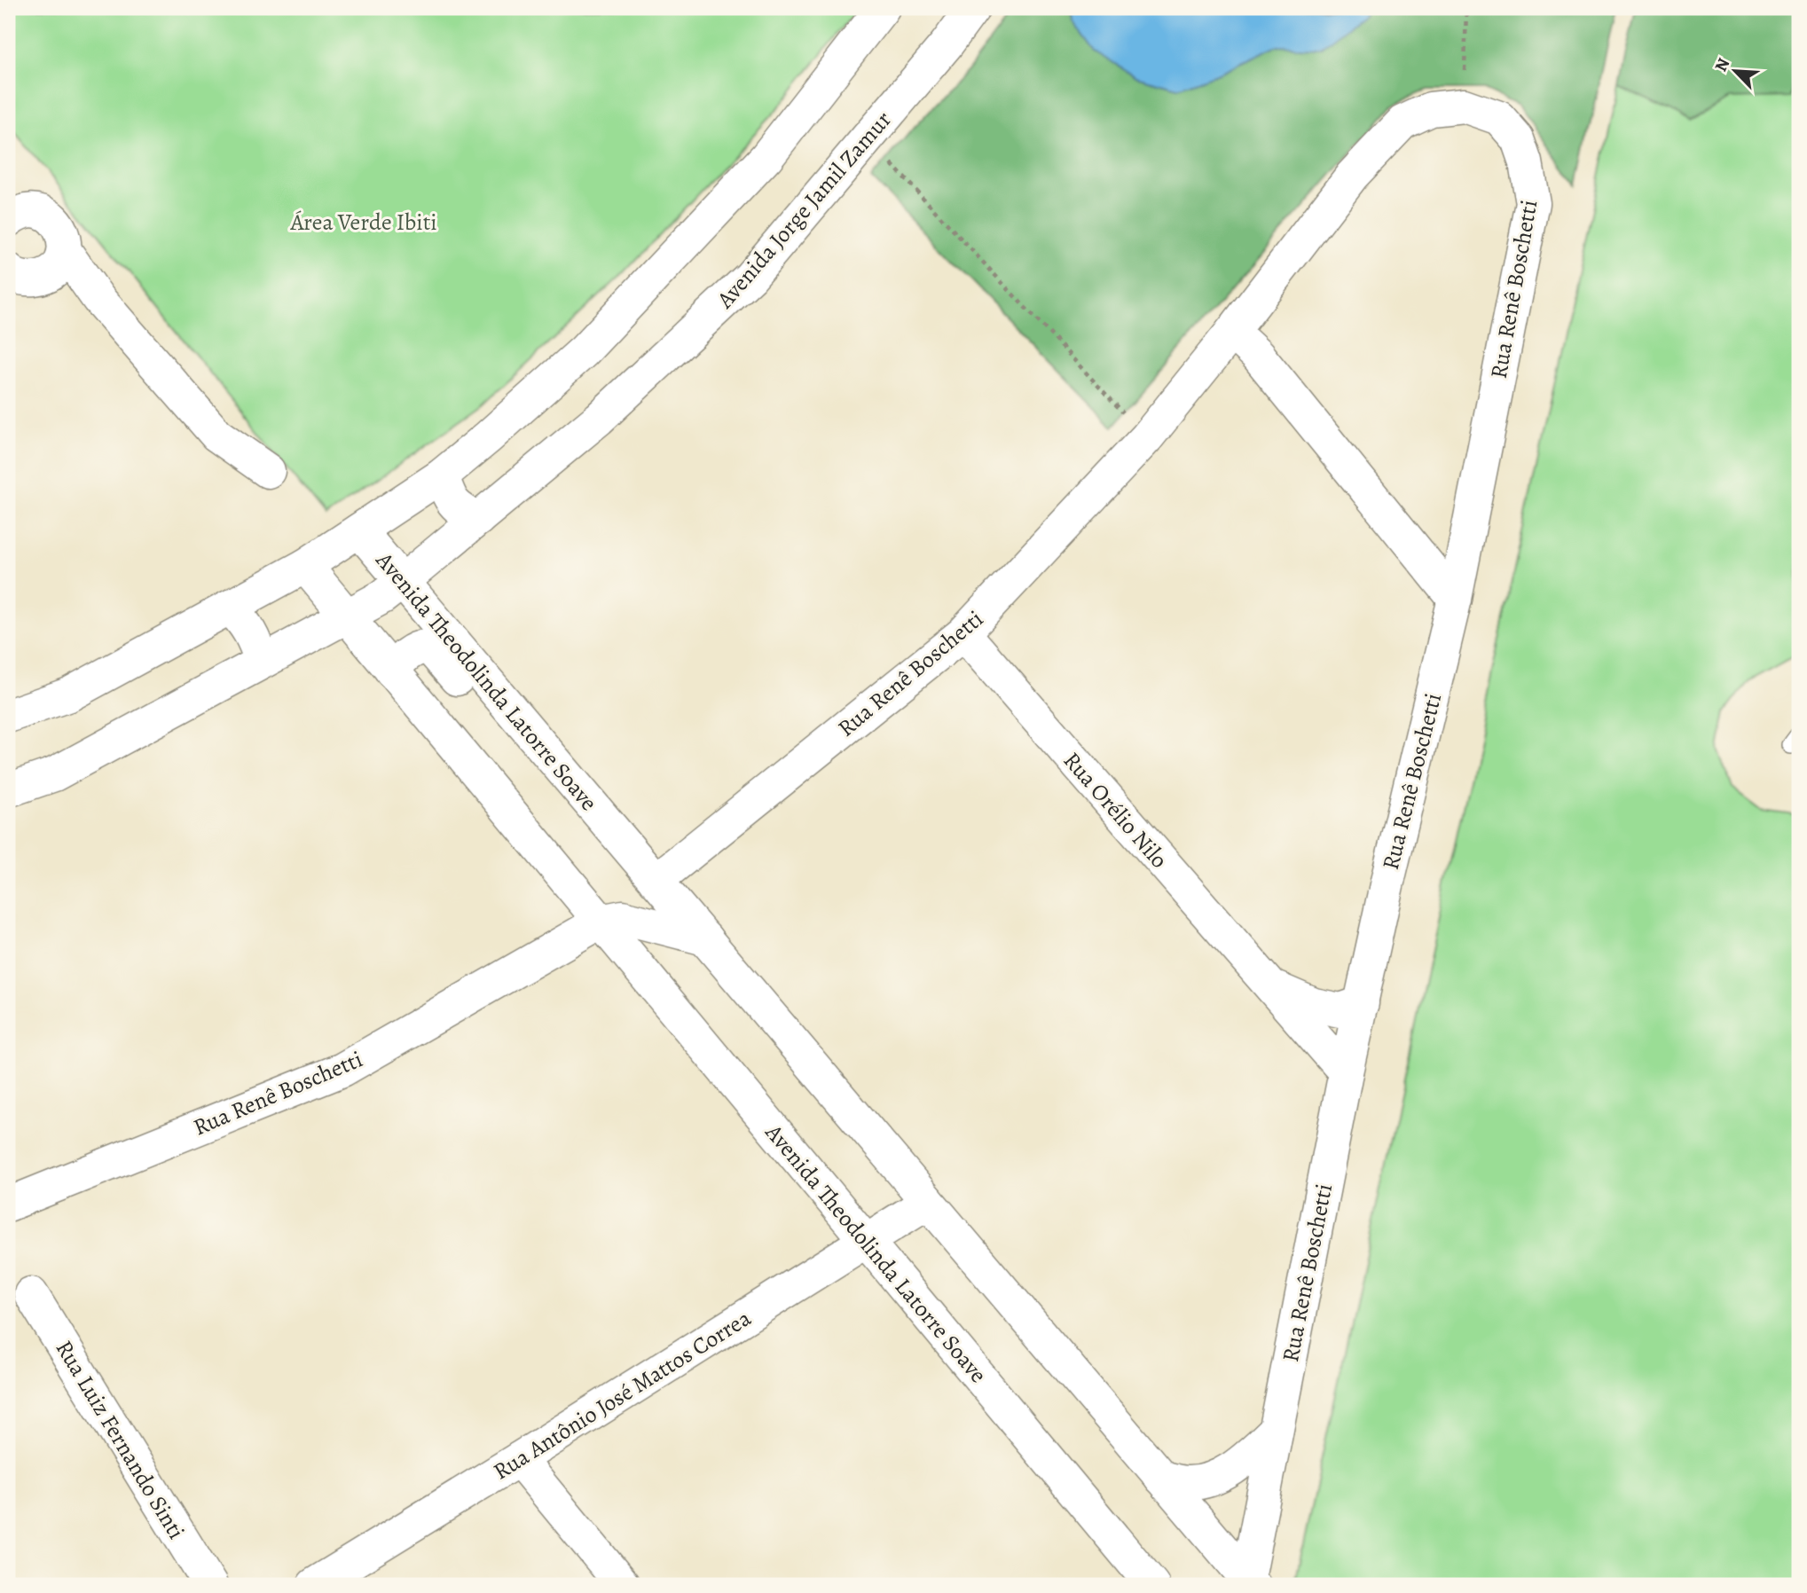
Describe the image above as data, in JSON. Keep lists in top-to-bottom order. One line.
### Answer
{"streets":{"street":["Avenida Jorge Jamil Zamur","Rua Renê Boschetti","Avenida Theodolinda Latorre Soave","Rua Orélio Nilo","Rua Antônio José Mattos Correa","Rua Luiz Fernando Sinti"]},"crossings":[["Avenida Jorge Jamil Zamur","Avenida Theodolinda Latorre Soave"],["Rua Renê Boschetti","Avenida Theodolinda Latorre Soave"],["Rua Renê Boschetti","Rua Orélio Nilo"],["Avenida Theodolinda Latorre Soave","Rua Antônio José Mattos Correa"]],"parks":["Área Verde Ibiti"],"north":"top left"}
